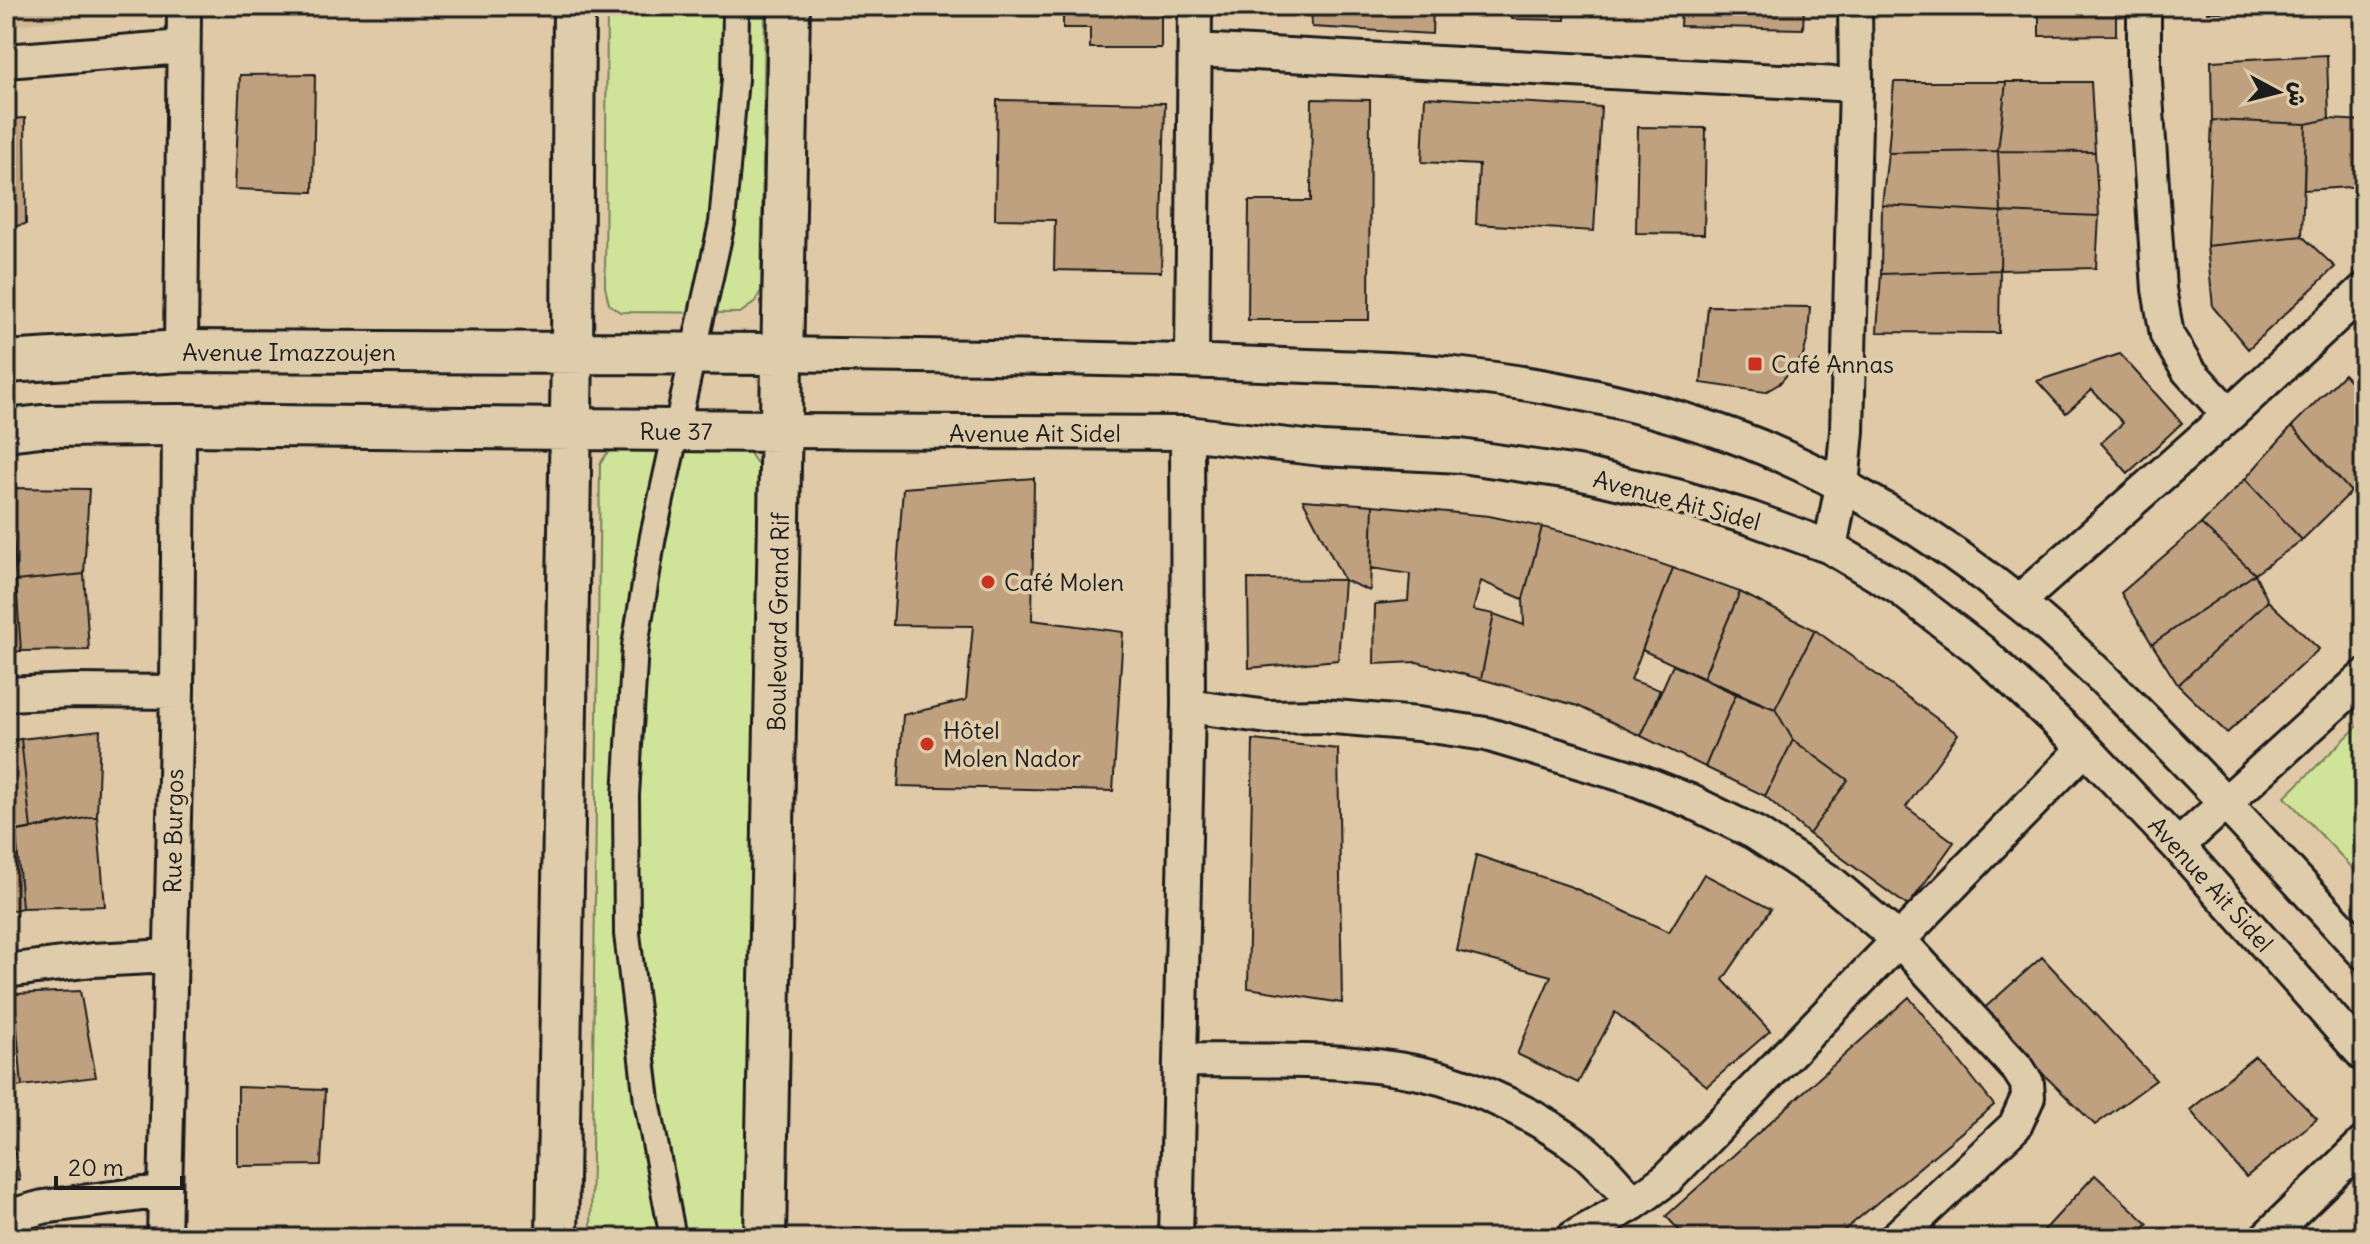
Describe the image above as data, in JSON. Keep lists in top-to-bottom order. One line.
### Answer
{"streets":{"street":["Avenue Imazzoujen","Rue 37","Avenue Ait Sidel","Boulevard Grand Rif","Rue Burgos"]},"crossings":[["Rue 37","Avenue Ait Sidel"],["Rue 37","Boulevard Grand Rif"],["Avenue Ait Sidel","Boulevard Grand Rif"]],"places":{"transit":["Café Annas"],"other":["Café Molen","Hôtel Molen Nador"]},"scale_bar":"20 m","north":"right"}
